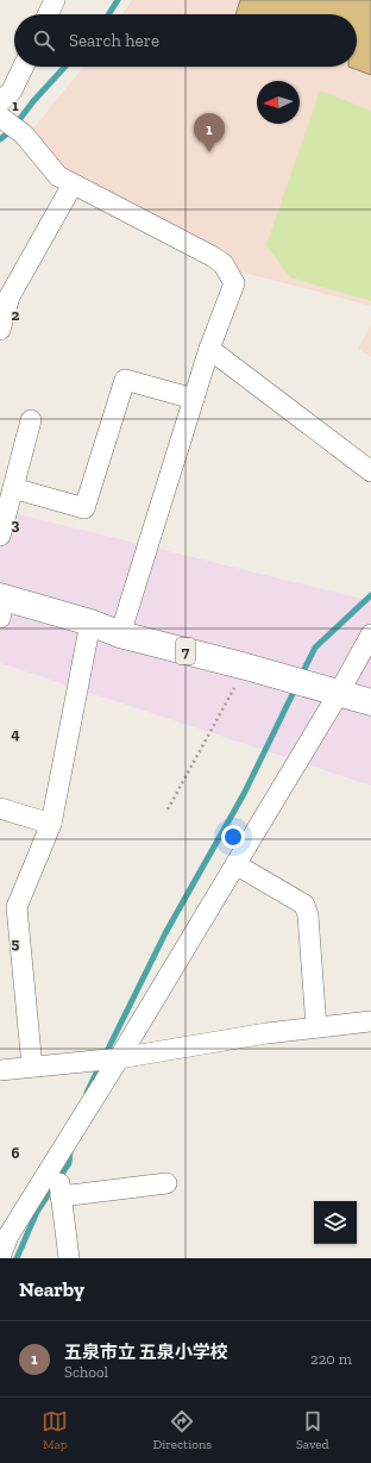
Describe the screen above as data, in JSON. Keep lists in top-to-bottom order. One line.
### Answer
{"streets":{"main road":["7"]},"north":"left","page":{"search":"Search here","pins":"1","heading":"Nearby","list":[{"mark":"1","name":"五泉市立 五泉小学校","note":"School","value":"220 m"}],"nav":["Map","Directions","Saved"]},"grid":{"rows":["1","2","3","4","5","6"]}}
